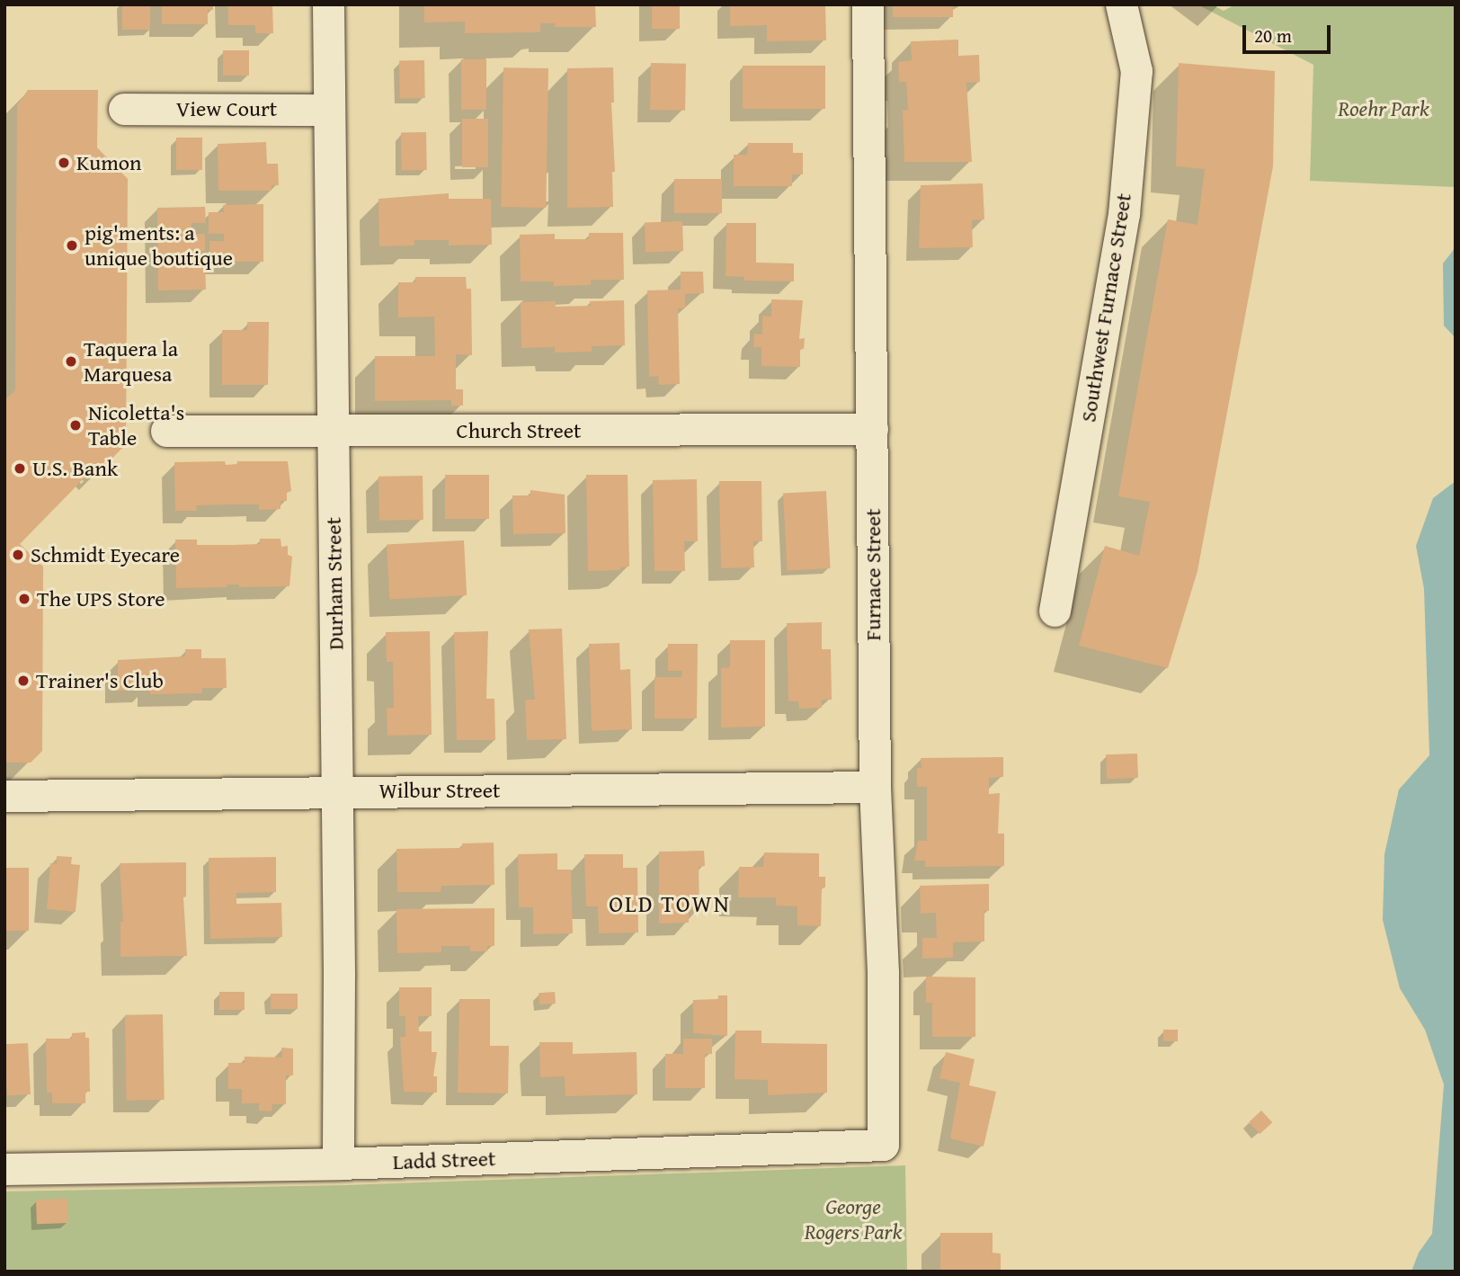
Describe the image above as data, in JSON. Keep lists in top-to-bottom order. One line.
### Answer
{"streets":{"street":["View Court","Southwest Furnace Street","Church Street","Furnace Street","Durham Street","Wilbur Street","Ladd Street"]},"crossings":[["View Court","Durham Street"],["Church Street","Furnace Street"],["Church Street","Durham Street"],["Furnace Street","Wilbur Street"],["Furnace Street","Ladd Street"],["Durham Street","Wilbur Street"],["Durham Street","Ladd Street"]],"districts":["OLD TOWN"],"parks":["Roehr Park","George Rogers Park"],"places":["Kumon","pig'ments: a unique boutique","Taquera la Marquesa","Nicoletta's Table","U.S. Bank","Schmidt Eyecare","The UPS Store","Trainer's Club"],"scale_bar":"20 m"}
